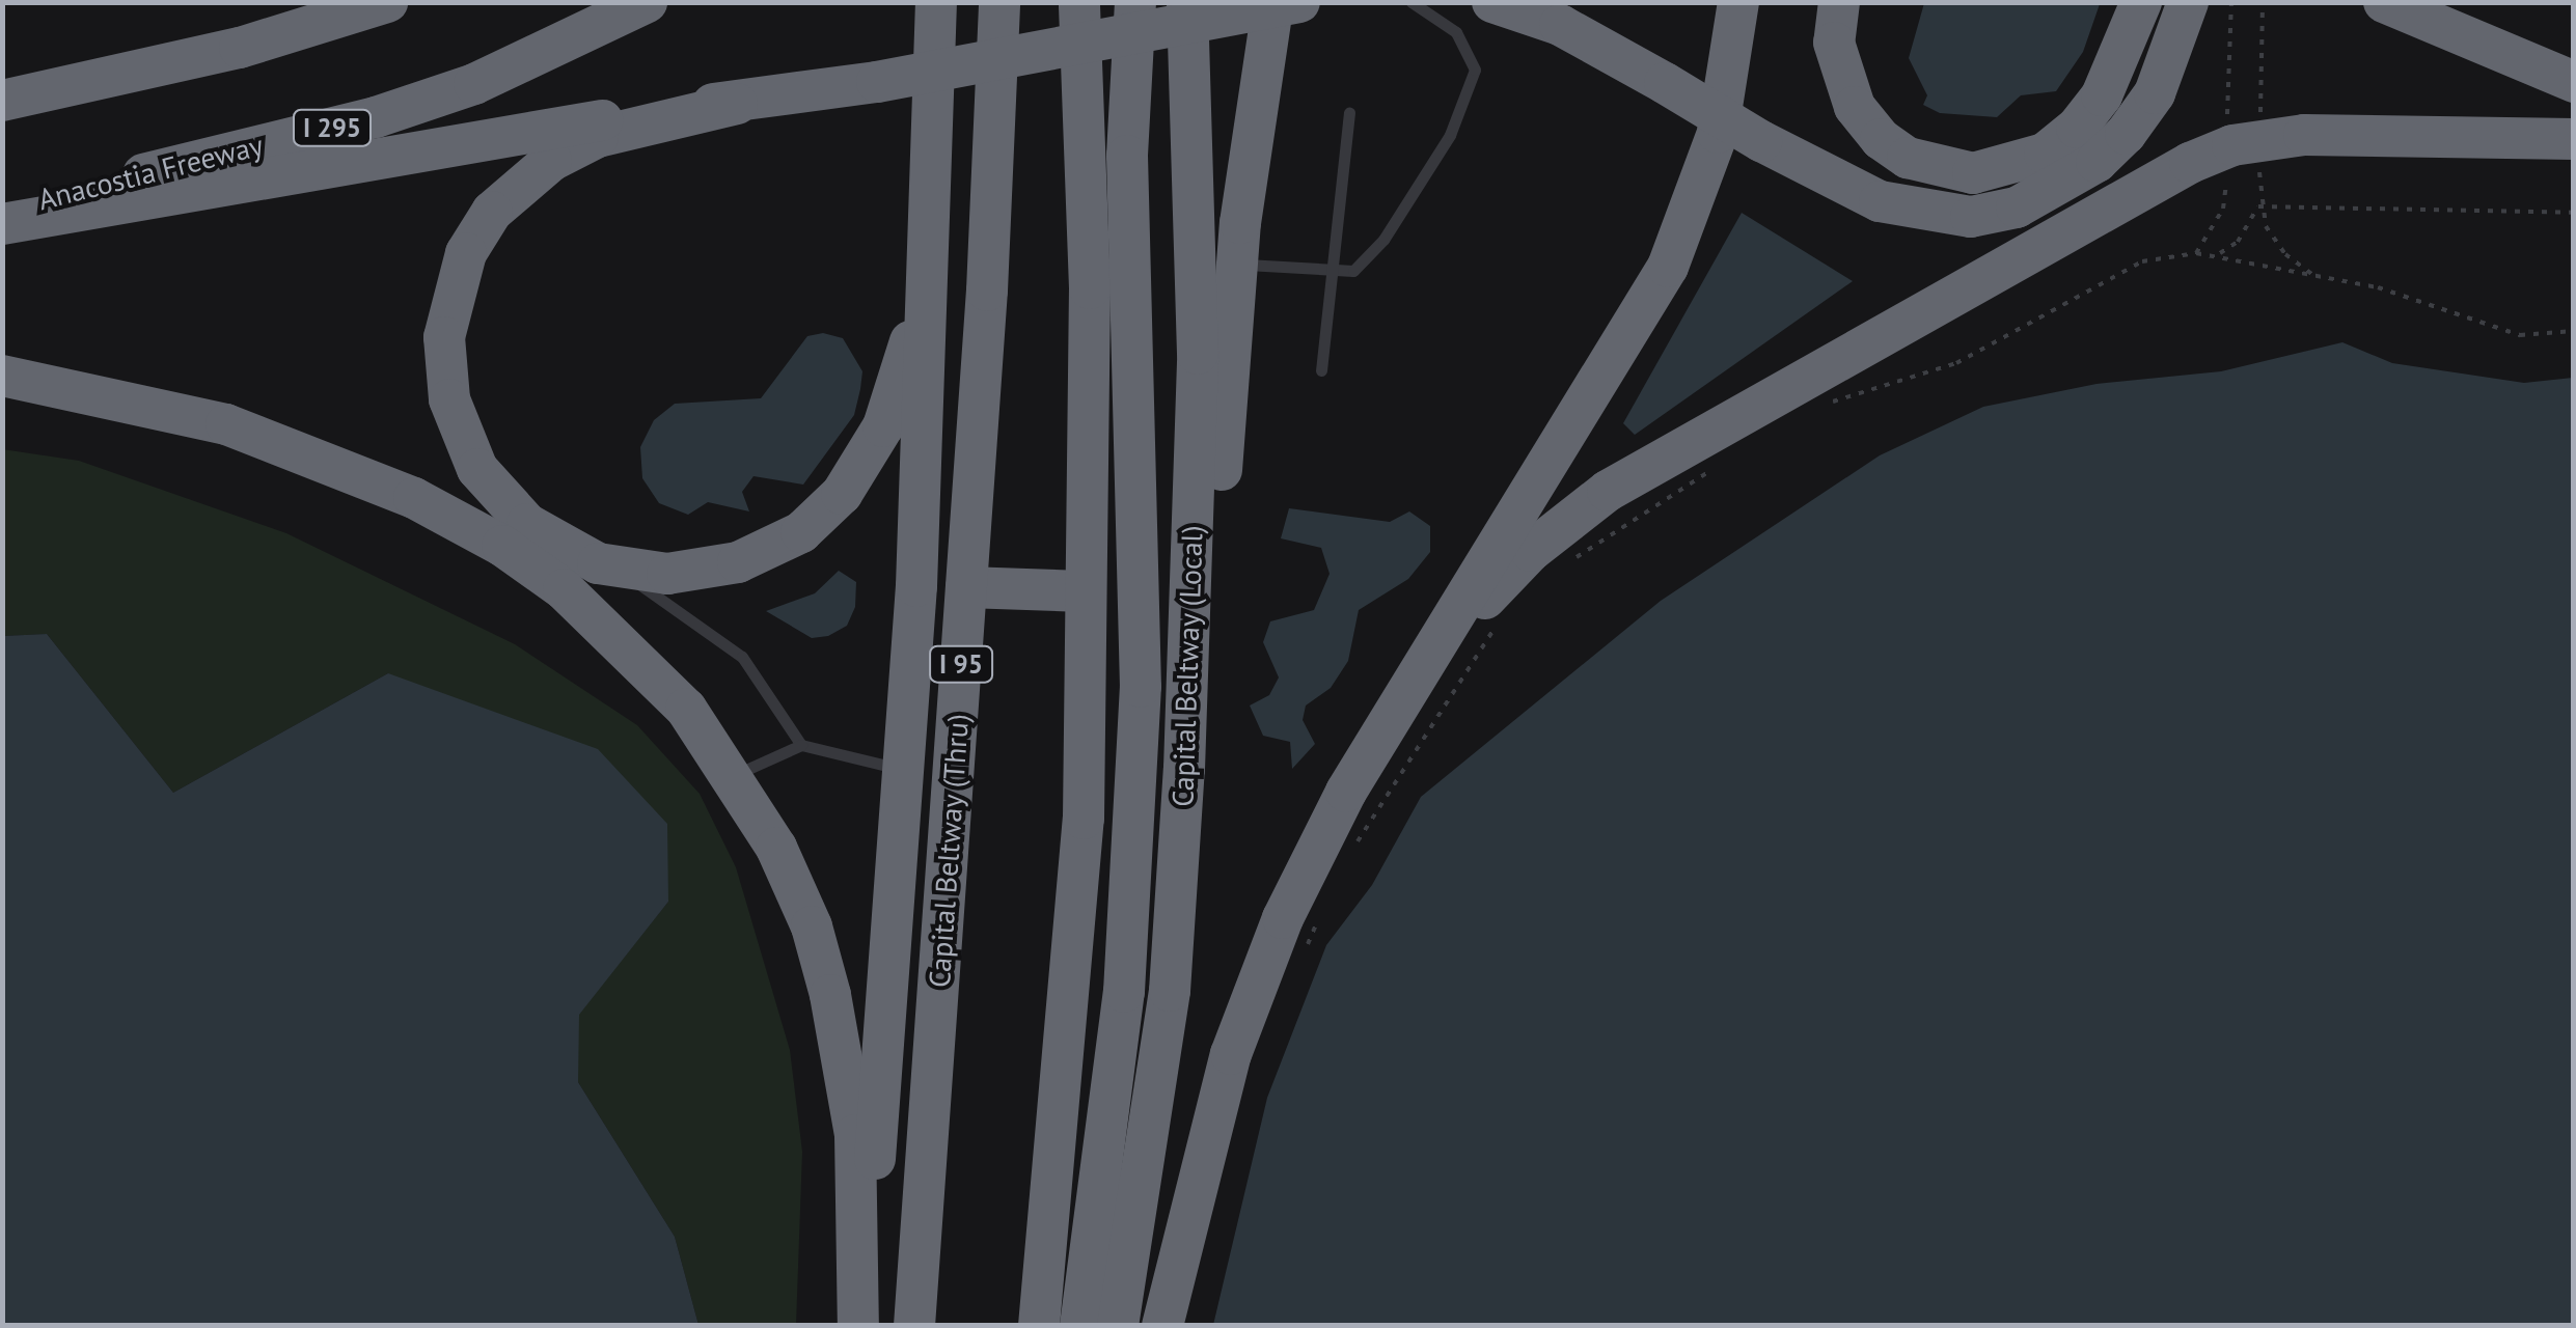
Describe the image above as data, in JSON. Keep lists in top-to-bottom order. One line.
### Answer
{"streets":{"highway":["I 295","Anacostia Freeway","I 95","Capital Beltway (Local)","Capital Beltway (Thru)"]}}
